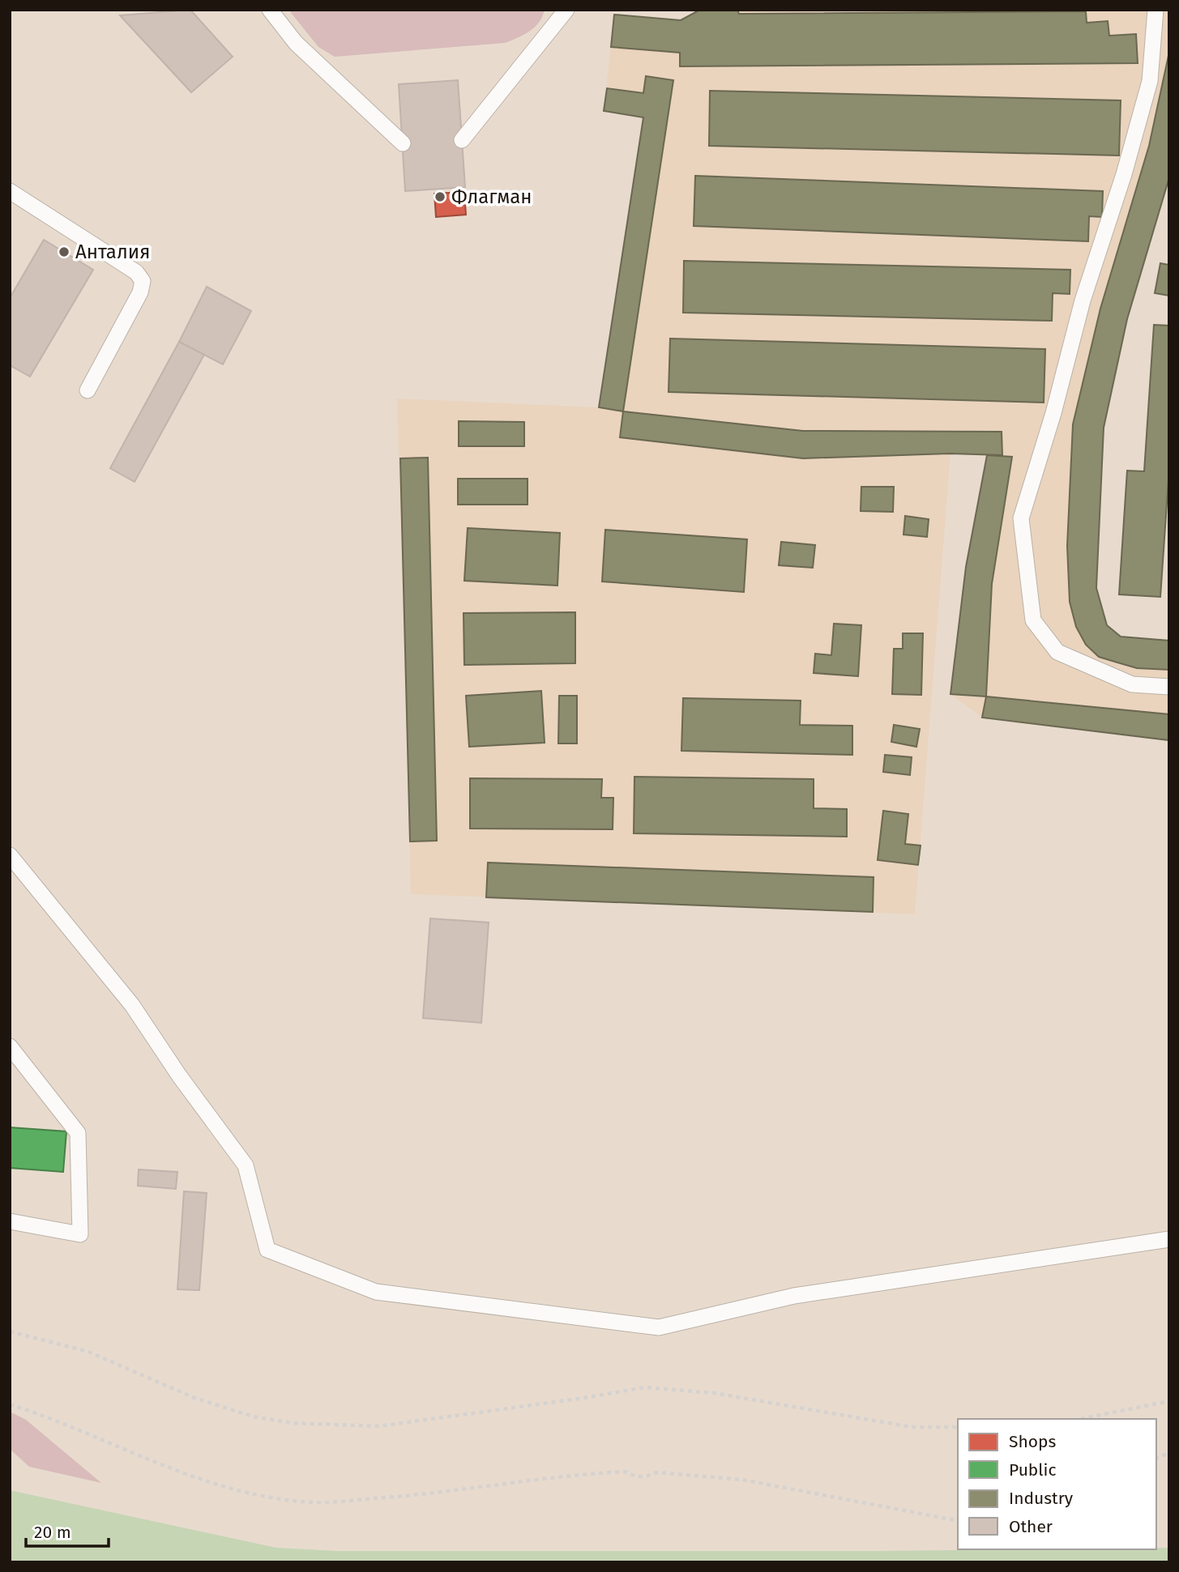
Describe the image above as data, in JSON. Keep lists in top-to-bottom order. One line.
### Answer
{"places":["Флагман","Анталия"],"legend":["Shops","Public","Industry","Other"],"scale_bar":"20 m"}
